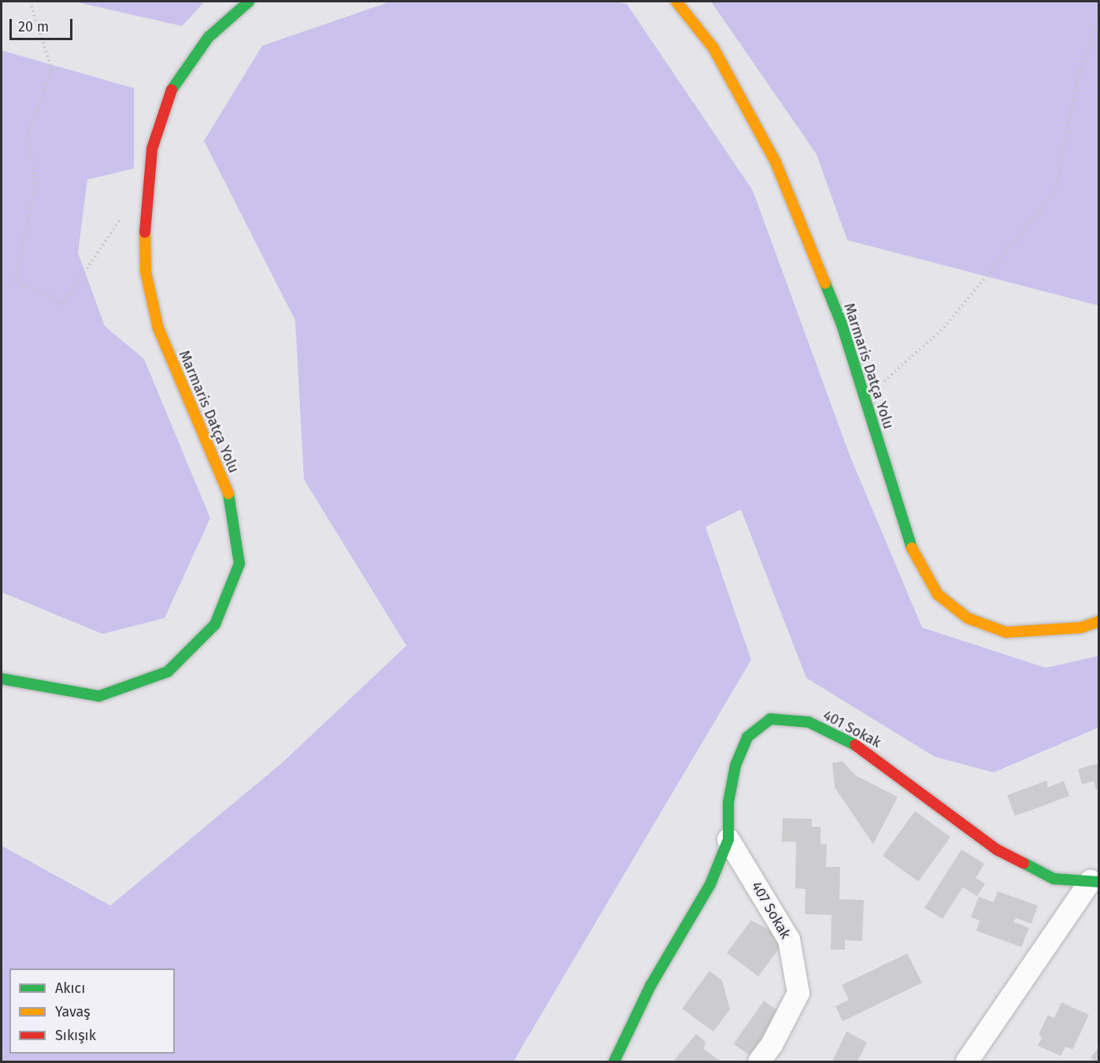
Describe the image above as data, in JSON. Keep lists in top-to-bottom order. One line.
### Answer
{"streets":{"main road":["Marmaris Datça Yolu","401 Sokak"],"street":["407 Sokak"]},"crossings":[["401 Sokak","407 Sokak"]],"legend":["Akıcı","Yavaş","Sıkışık"],"scale_bar":"20 m"}
